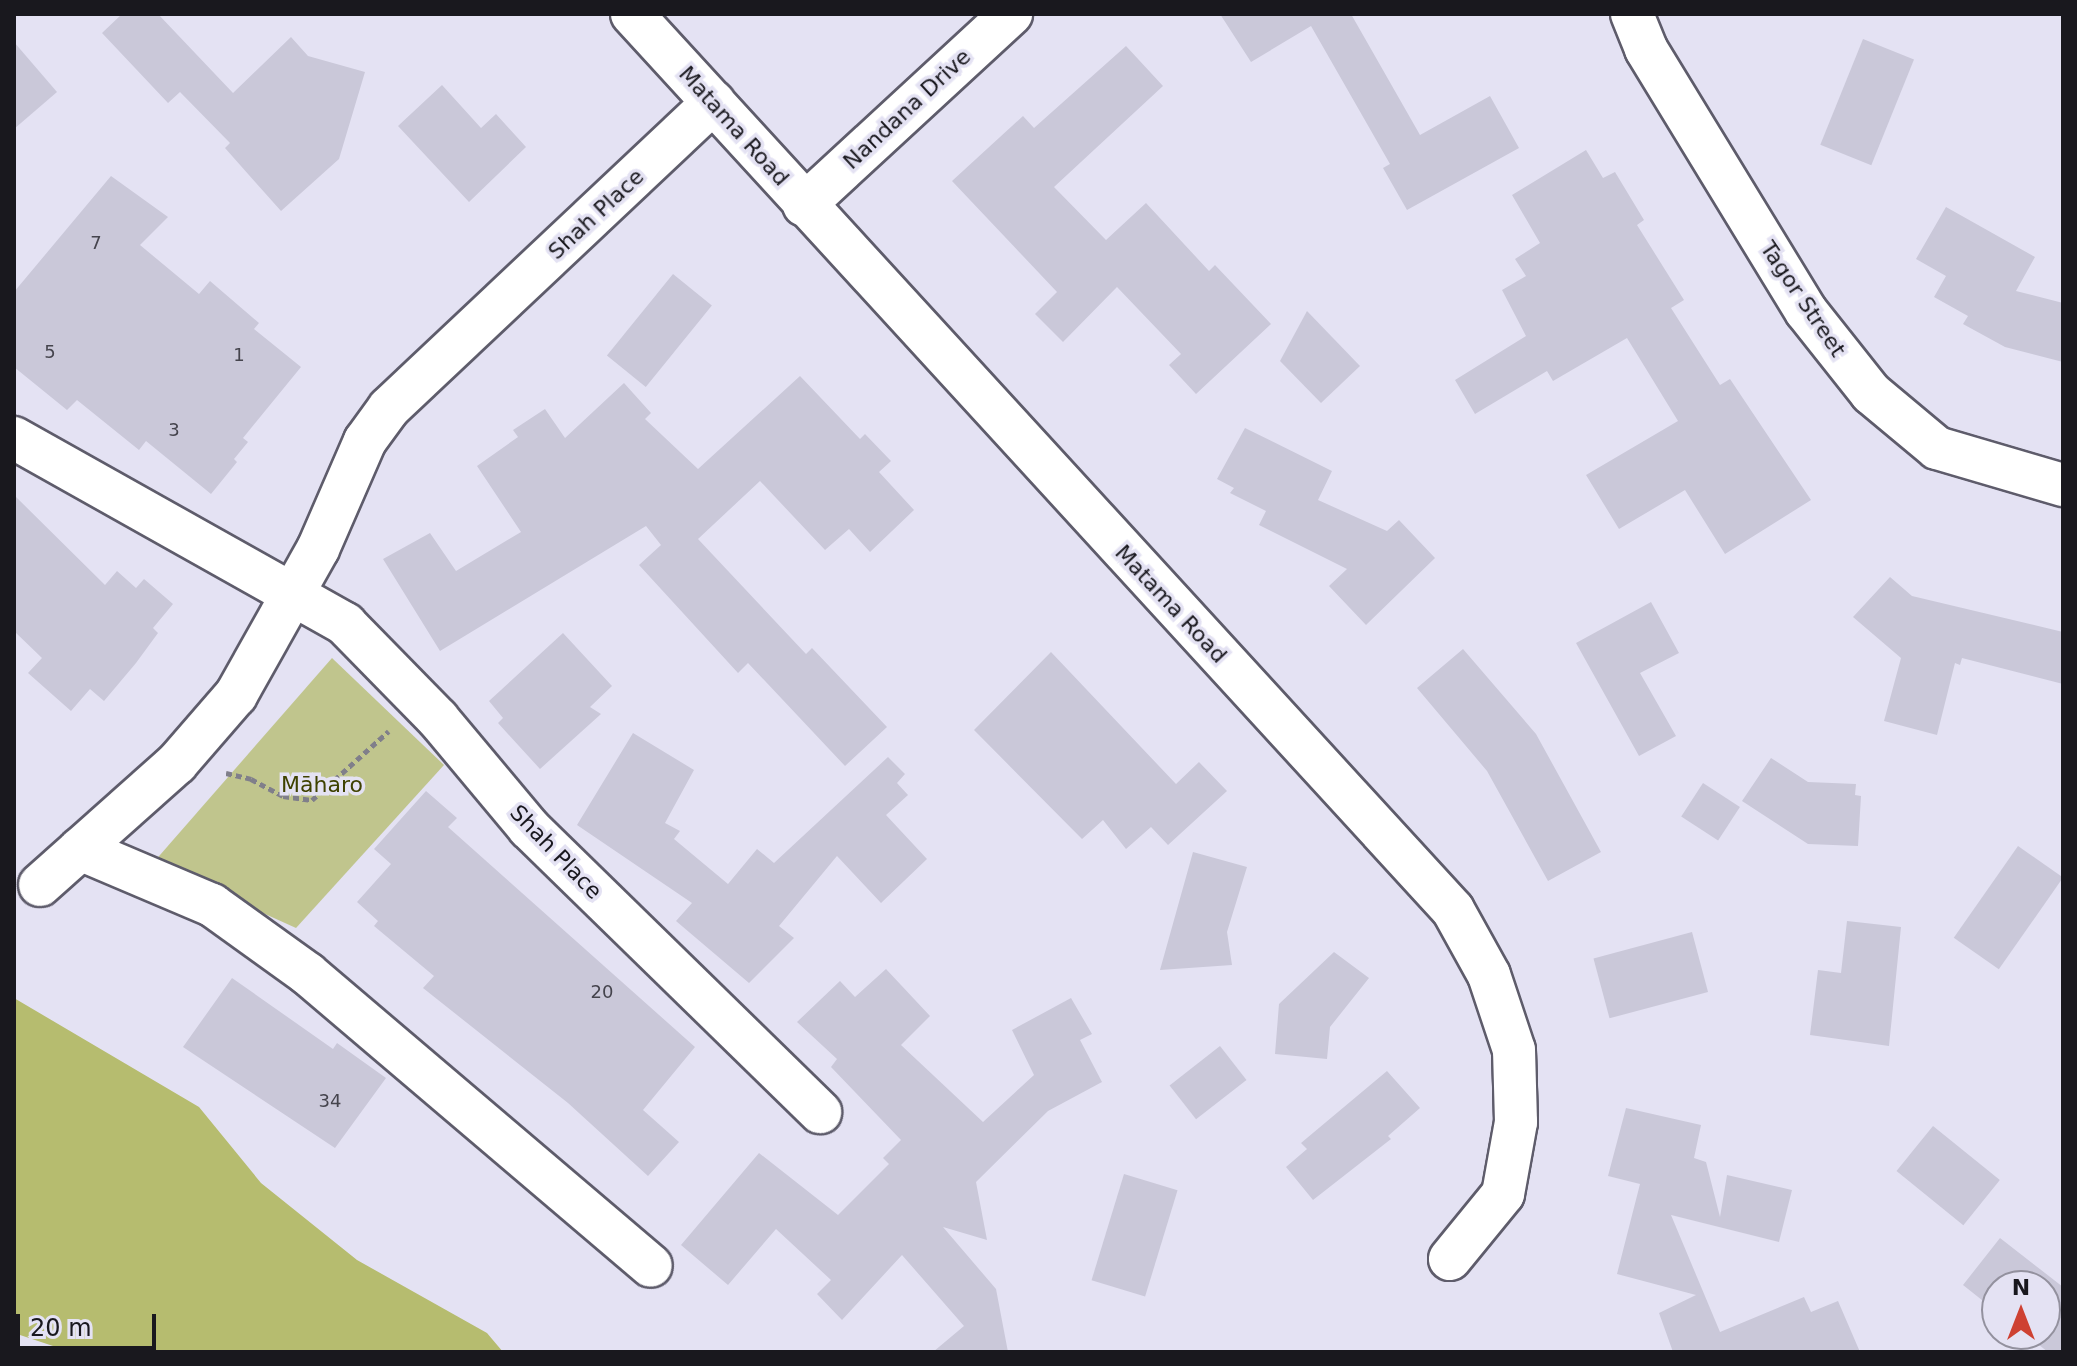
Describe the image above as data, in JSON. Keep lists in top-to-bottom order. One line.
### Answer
{"streets":{"street":["Nandana Drive","Matama Road","Shah Place","Tagor Street"]},"crossings":[["Nandana Drive","Matama Road"],["Matama Road","Shah Place"]],"parks":["Māharo"],"house_numbers":["7","5","1","3","20","34"],"scale_bar":"20 m","north":"top"}
